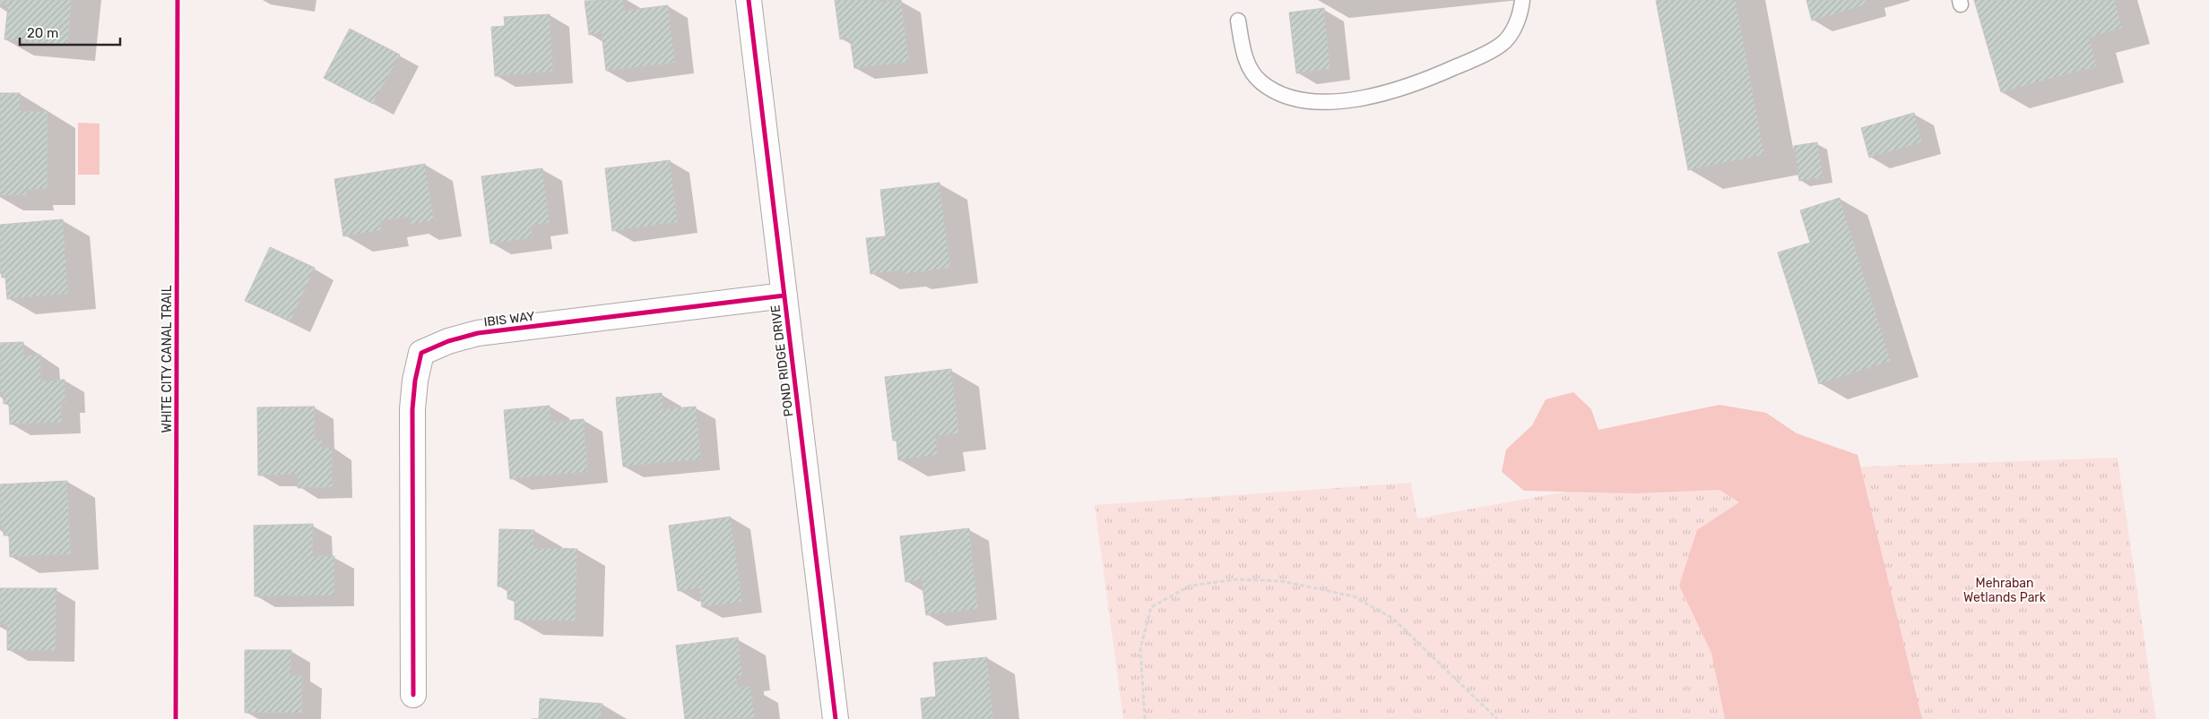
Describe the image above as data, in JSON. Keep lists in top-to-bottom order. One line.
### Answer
{"streets":{"street":["IBIS WAY","POND RIDGE DRIVE"],"cycle path":["WHITE CITY CANAL TRAIL"]},"crossings":[["IBIS WAY","POND RIDGE DRIVE"]],"parks":["Mehraban Wetlands Park"],"scale_bar":"20 m"}
